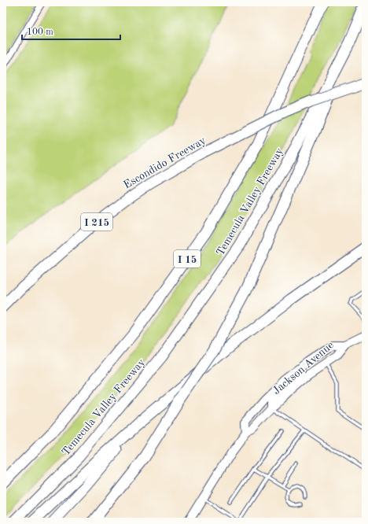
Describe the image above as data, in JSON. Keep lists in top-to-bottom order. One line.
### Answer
{"streets":{"highway":["Escondido Freeway","Temecula Valley Freeway","I 215","I 15"],"main road":["Jackson Avenue"]},"scale_bar":"100 m"}
